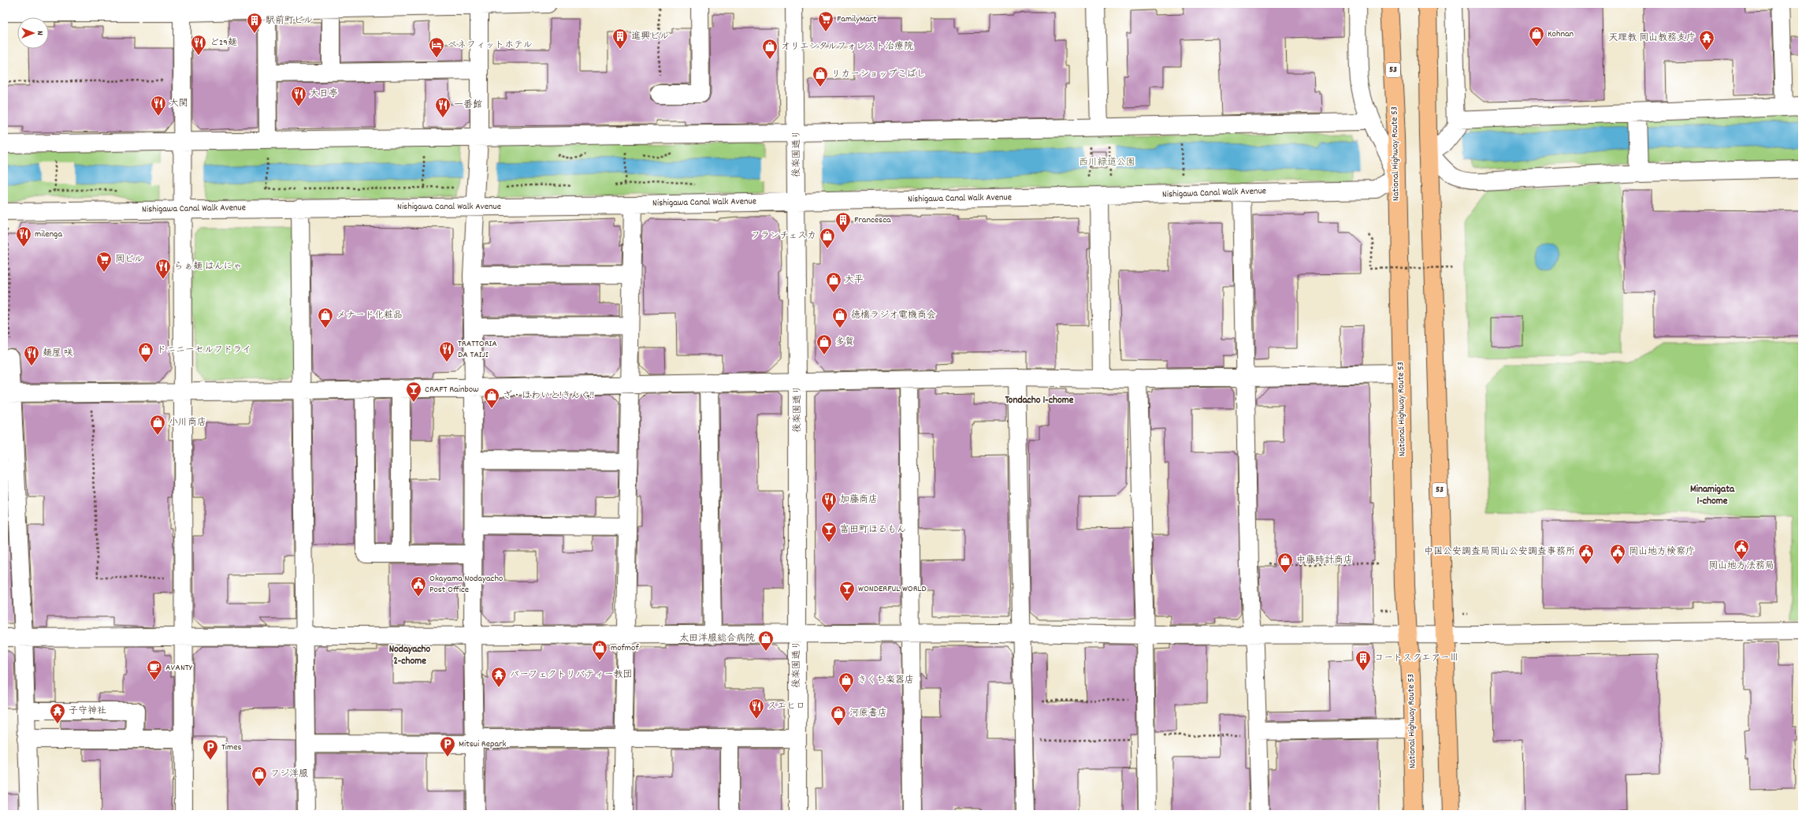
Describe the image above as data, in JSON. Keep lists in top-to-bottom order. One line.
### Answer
{"streets":{"highway":["53","National Highway Route 53"],"street":["後楽園通り","Nishigawa Canal Walk Avenue"]},"crossings":[["後楽園通り","Nishigawa Canal Walk Avenue"],["National Highway Route 53","Nishigawa Canal Walk Avenue"]],"districts":["Tondacho 1-chome","Minamigata 1-chome","Nodayacho 2-chome"],"parks":["西川緑道公園"],"places":{"supermarket":["FamilyMart","岡ビル"],"building":["駅前町ビル","進興ビル","Francesca","コートスクエアーⅢ"],"shop":["Kohnan","オリエンタルフォレスト治療院","リカーショップこばし","フランチェスカ","大平","メナード化粧品","徳橋ラジオ電機商会","多賀","ドニニーセルフドライ","ざ・ほわいと!きんぐ!!","小川商店","中藤時計商店","太田洋服総合病院","mofmof","きくち楽器店","河原書店","フジ洋服"],"temple":["天理教 岡山教務支庁","パーフェクトリバティー教団","子守神社"],"restaurant":["ど29麺","大日亭","大関","一番館","milenga","らぁ麺 はんにゃ","TRATTORIA DA TAIJI","麺屋 咲","加藤商店","スエヒロ"],"hotel":["ベネフィットホテル"],"bar":["CRAFT Rainbow","富田町ほるもん","WONDERFUL WORLD"],"public building":["岡山地方法務局","中国公安調査局岡山公安調査事務所","岡山地方検察庁","Okayama Nodayacho Post Office"],"cafe":["AVANTY"],"parking":["Mitsui Repark","Times"]},"north":"right"}
